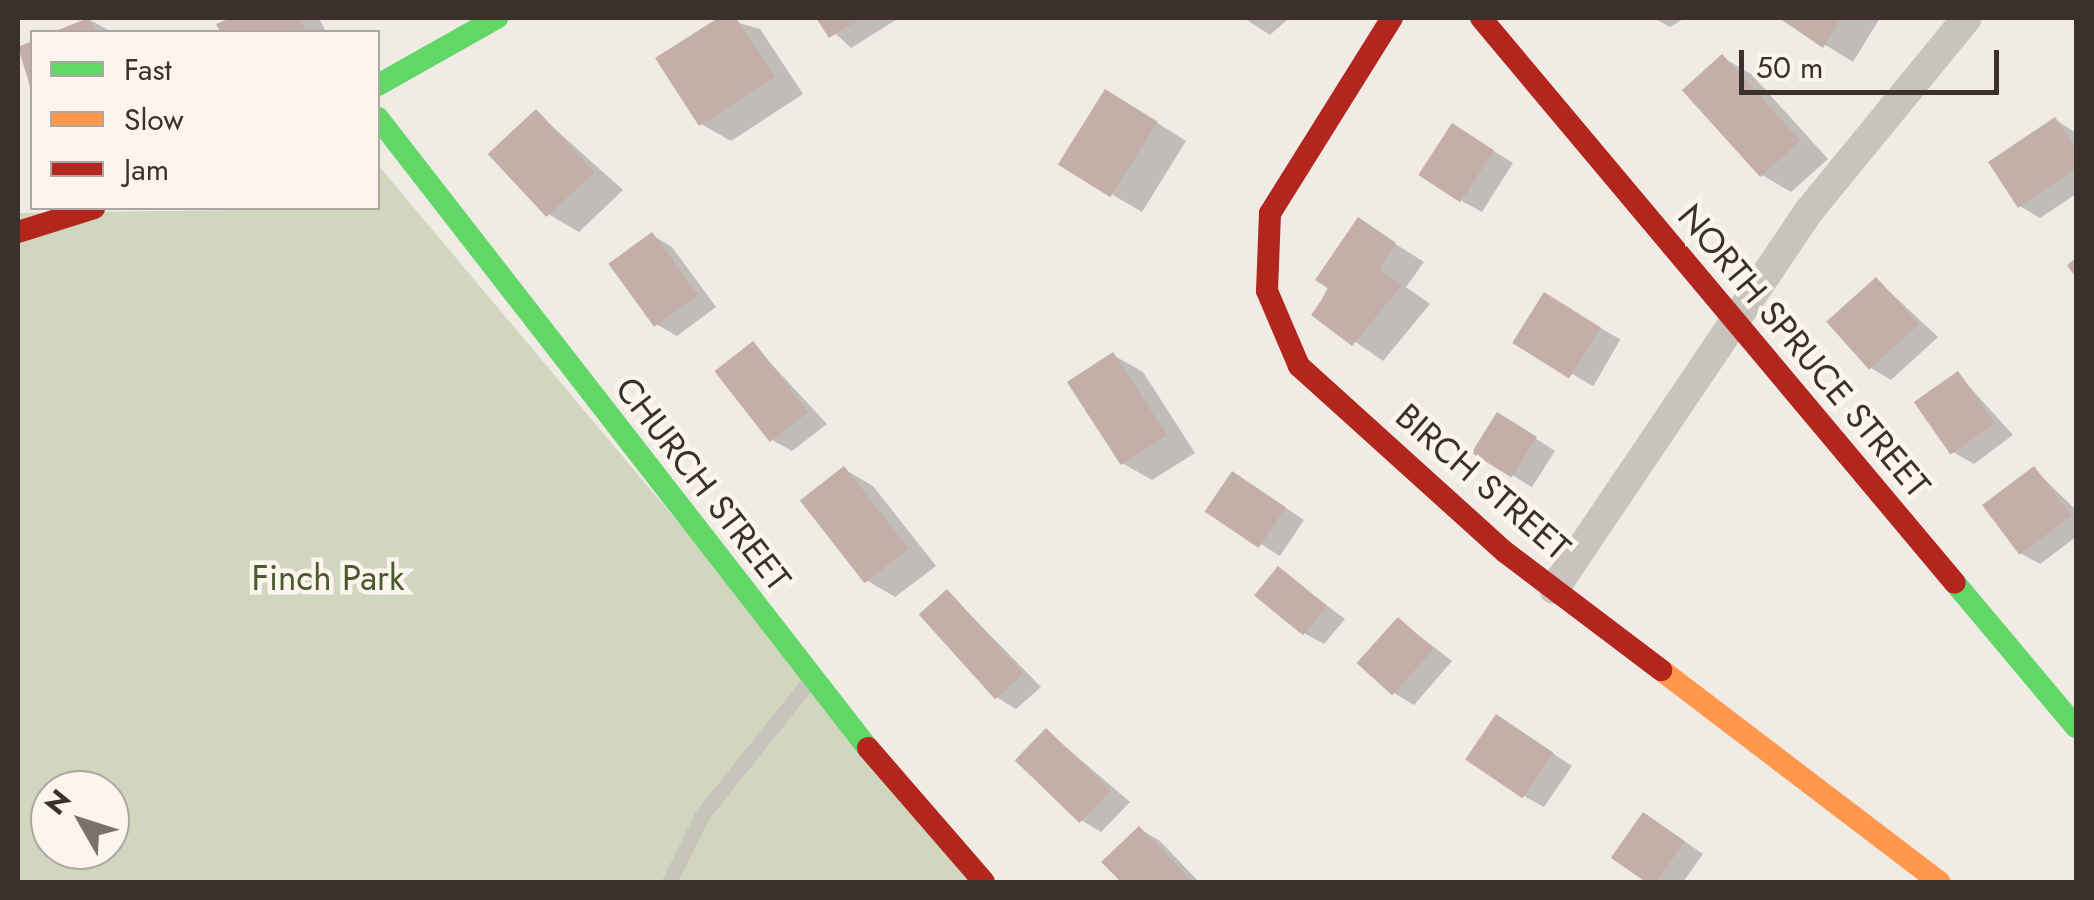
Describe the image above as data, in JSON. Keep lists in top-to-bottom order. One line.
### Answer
{"streets":{"street":["NORTH SPRUCE STREET","BIRCH STREET","CHURCH STREET"]},"parks":["Finch Park"],"legend":["Fast","Slow","Jam"],"scale_bar":"50 m","north":"top left"}
